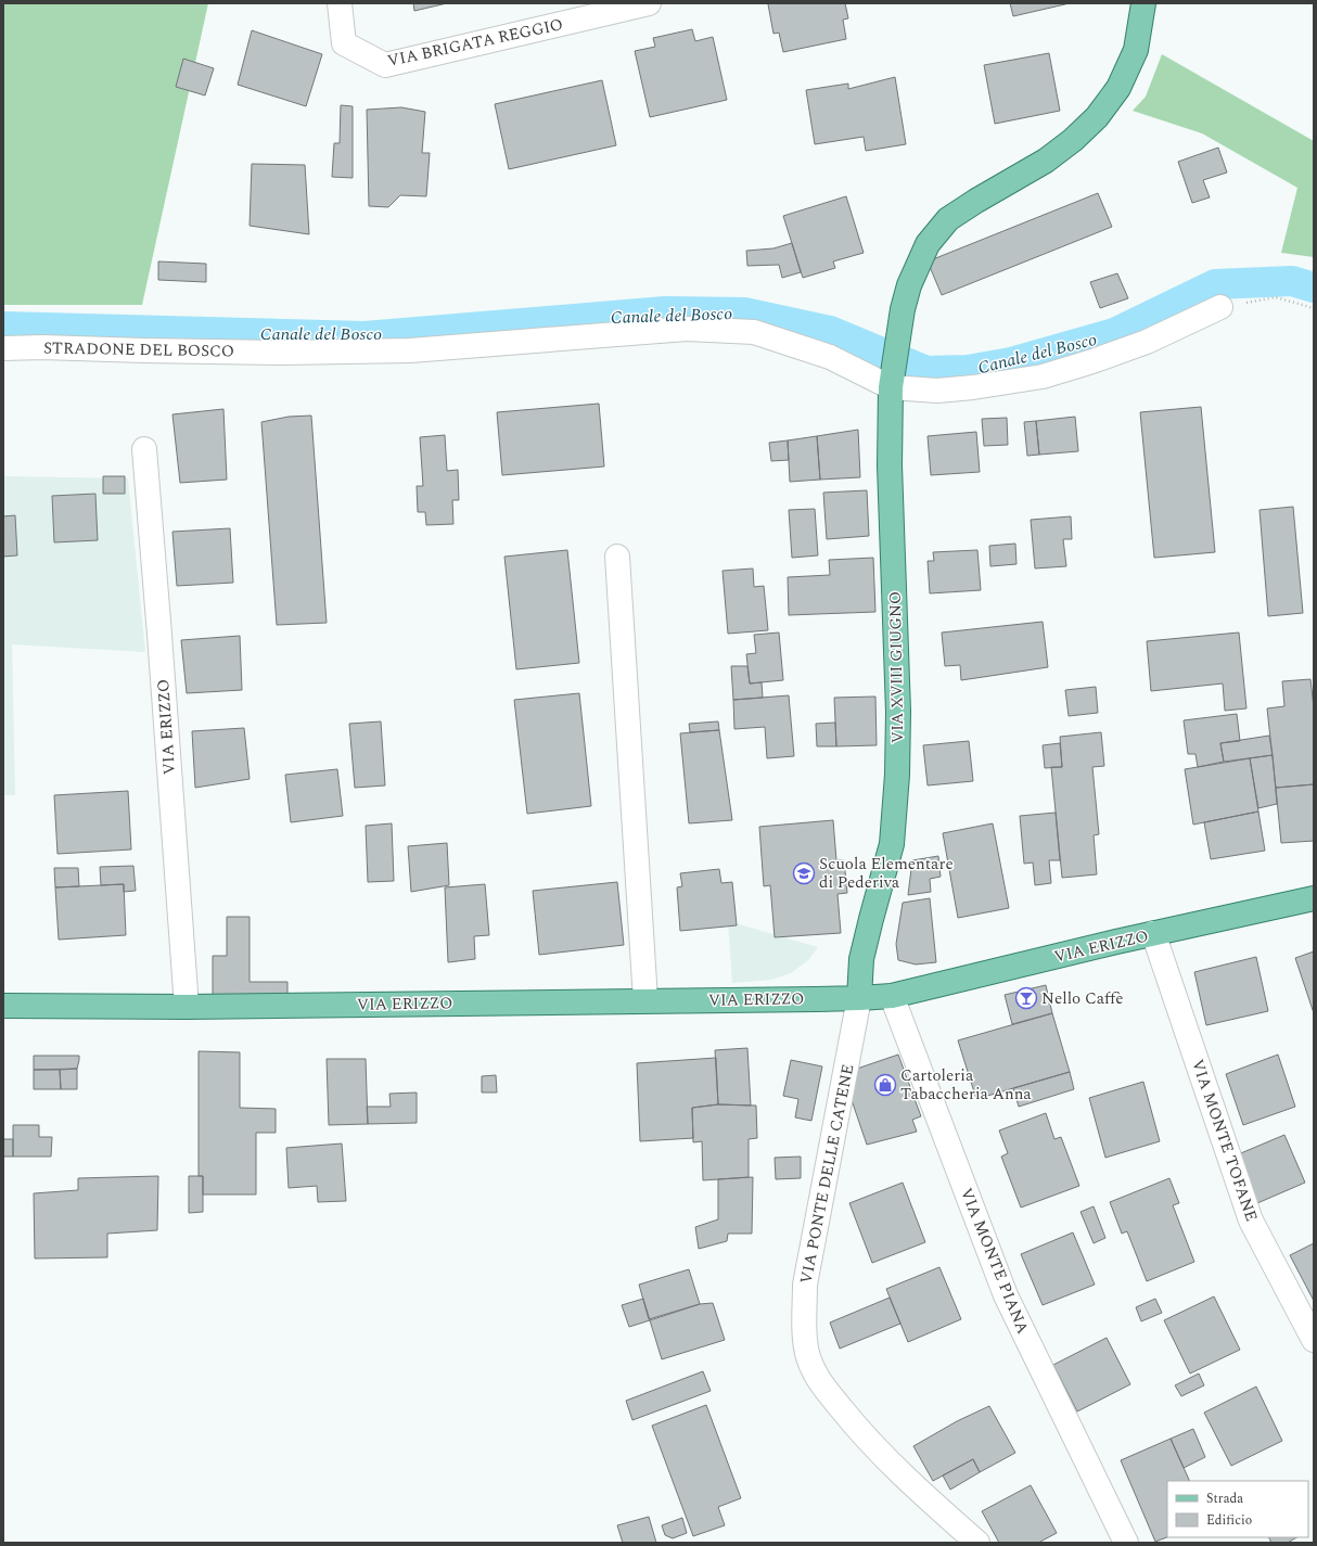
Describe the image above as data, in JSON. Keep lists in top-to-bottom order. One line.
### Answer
{"streets":{"main road":["VIA XVIII GIUGNO","VIA ERIZZO"],"street":["VIA BRIGATA REGGIO","STRADONE DEL BOSCO","VIA MONTE TOFANE","VIA PONTE DELLE CATENE","VIA MONTE PIANA"]},"crossings":[["STRADONE DEL BOSCO","VIA XVIII GIUGNO"],["VIA XVIII GIUGNO","VIA ERIZZO"],["VIA XVIII GIUGNO","VIA PONTE DELLE CATENE"],["VIA ERIZZO","VIA MONTE TOFANE"],["VIA ERIZZO","VIA PONTE DELLE CATENE"],["VIA ERIZZO","VIA MONTE PIANA"]],"water":["Canale del Bosco"],"places":{"school or university":["Scuola Elementare di Pederiva"],"bar":["Nello Caffè"],"shop":["Cartoleria Tabaccheria Anna"]},"legend":["Strada","Edificio"]}
